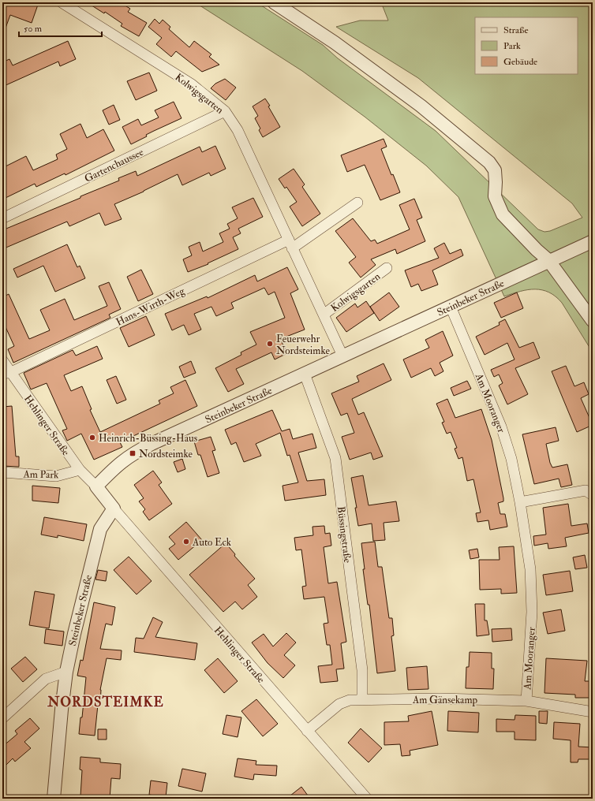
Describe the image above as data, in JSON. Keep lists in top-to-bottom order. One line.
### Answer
{"streets":{"street":["Kolwigsgarten","Gartenchaussee","Steinbeker Straße","Hans-Wirth-Weg","Am Mooranger","Hehlinger Straße","Am Park","Büssingstraße","Am Gänsekamp"]},"crossings":[["Kolwigsgarten","Gartenchaussee"],["Kolwigsgarten","Steinbeker Straße"],["Kolwigsgarten","Hans-Wirth-Weg"],["Steinbeker Straße","Am Mooranger"],["Steinbeker Straße","Hehlinger Straße"],["Steinbeker Straße","Büssingstraße"],["Hans-Wirth-Weg","Hehlinger Straße"],["Am Mooranger","Am Gänsekamp"],["Hehlinger Straße","Am Park"],["Hehlinger Straße","Am Gänsekamp"],["Büssingstraße","Am Gänsekamp"]],"districts":["NORDSTEIMKE"],"places":{"other":["Feuerwehr Nordsteimke","Heinrich-Büssing-Haus","Auto Eck"],"transit":["Nordsteimke"]},"legend":["Straße","Park","Gebäude"],"scale_bar":"50 m"}
